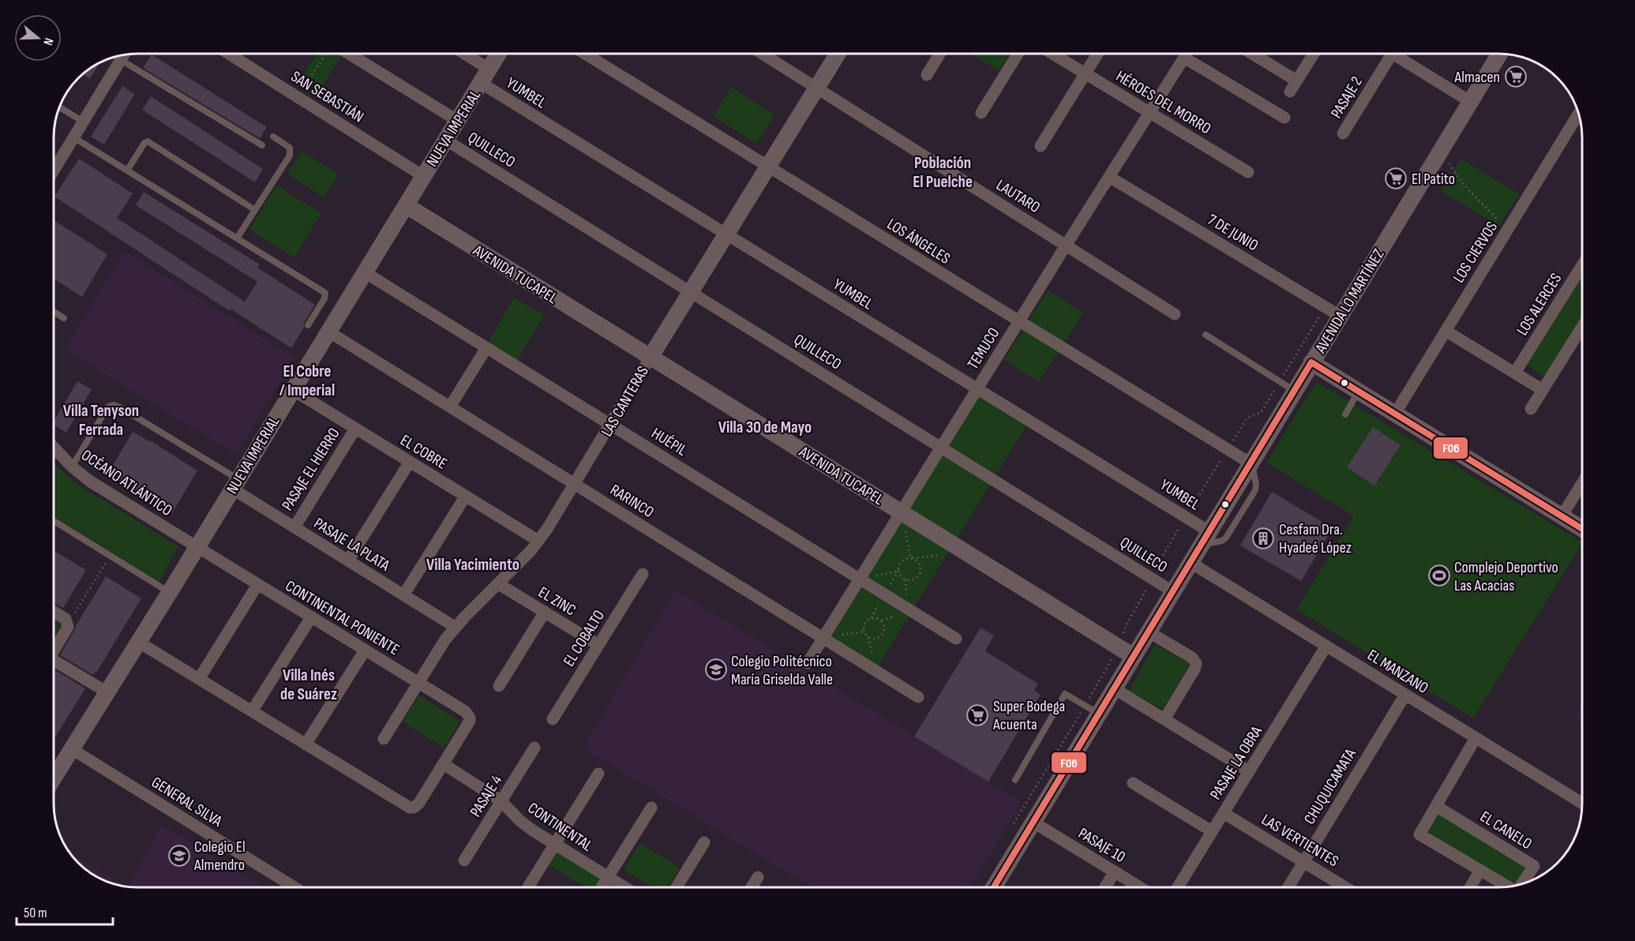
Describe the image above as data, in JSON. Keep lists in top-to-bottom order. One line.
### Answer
{"streets":{"street":["YUMBEL","SAN SEBASTIÁN","PASAJE 2","HÉROES DEL MORRO","NUEVA IMPERIAL","QUILLECO","LAUTARO","7 DE JUNIO","LOS ÁNGELES","LOS CIERVOS","AVENIDA TUCAPEL","AVENIDA LO MARTÍNEZ","LOS ALERCES","TEMUCO","LAS CANTERAS","HUÉPIL","EL COBRE","PASAJE EL HIERRO","OCÉANO ATLÁNTICO","RARINCO","PASAJE LA PLATA","EL ZINC","CONTINENTAL PONIENTE","EL COBALTO","EL MANZANO","PASAJE LA OBRA","CHUQUICAMATA","PASAJE 4","GENERAL SILVA","CONTINENTAL","EL CANELO","LAS VERTIENTES","PASAJE 10"]},"crossings":[["YUMBEL","NUEVA IMPERIAL"],["YUMBEL","AVENIDA LO MARTÍNEZ"],["YUMBEL","TEMUCO"],["YUMBEL","LAS CANTERAS"],["SAN SEBASTIÁN","NUEVA IMPERIAL"],["HÉROES DEL MORRO","TEMUCO"],["NUEVA IMPERIAL","QUILLECO"],["NUEVA IMPERIAL","AVENIDA TUCAPEL"],["NUEVA IMPERIAL","HUÉPIL"],["NUEVA IMPERIAL","EL COBRE"],["NUEVA IMPERIAL","OCÉANO ATLÁNTICO"],["NUEVA IMPERIAL","RARINCO"],["NUEVA IMPERIAL","PASAJE LA PLATA"],["NUEVA IMPERIAL","CONTINENTAL PONIENTE"],["NUEVA IMPERIAL","GENERAL SILVA"],["QUILLECO","AVENIDA LO MARTÍNEZ"],["QUILLECO","TEMUCO"],["QUILLECO","LAS CANTERAS"],["LAUTARO","TEMUCO"],["LAUTARO","LAS CANTERAS"],["7 DE JUNIO","AVENIDA LO MARTÍNEZ"],["7 DE JUNIO","TEMUCO"],["LOS ÁNGELES","AVENIDA LO MARTÍNEZ"],["LOS ÁNGELES","TEMUCO"],["LOS ÁNGELES","LAS CANTERAS"],["AVENIDA TUCAPEL","AVENIDA LO MARTÍNEZ"],["AVENIDA TUCAPEL","TEMUCO"],["AVENIDA TUCAPEL","LAS CANTERAS"],["AVENIDA LO MARTÍNEZ","EL MANZANO"],["AVENIDA LO MARTÍNEZ","PASAJE 10"],["TEMUCO","HUÉPIL"],["TEMUCO","RARINCO"],["LAS CANTERAS","HUÉPIL"],["LAS CANTERAS","EL COBRE"],["LAS CANTERAS","RARINCO"],["LAS CANTERAS","PASAJE LA PLATA"],["LAS CANTERAS","EL ZINC"],["LAS CANTERAS","CONTINENTAL PONIENTE"],["EL COBRE","PASAJE EL HIERRO"],["PASAJE EL HIERRO","PASAJE LA PLATA"],["OCÉANO ATLÁNTICO","CONTINENTAL PONIENTE"],["EL ZINC","EL COBALTO"],["CONTINENTAL PONIENTE","CONTINENTAL"],["EL MANZANO","PASAJE LA OBRA"],["EL MANZANO","CHUQUICAMATA"],["EL MANZANO","EL CANELO"],["PASAJE LA OBRA","LAS VERTIENTES"],["CHUQUICAMATA","LAS VERTIENTES"],["PASAJE 4","CONTINENTAL"]],"districts":["Población El Puelche","El Cobre / Imperial","Villa Tenyson Ferrada","Villa 30 de Mayo","Villa Yacimiento","Villa Inés de Suárez"],"places":{"supermarket":["Almacen","El Patito","Super Bodega Acuenta"],"building":["Cesfam Dra. Hyadeé López"],"sports":["Complejo Deportivo Las Acacias"],"school or university":["Colegio Politécnico María Griselda Valle","Colegio El Almendro"]},"lines":["transit line F06"],"scale_bar":"50 m","north":"right"}
